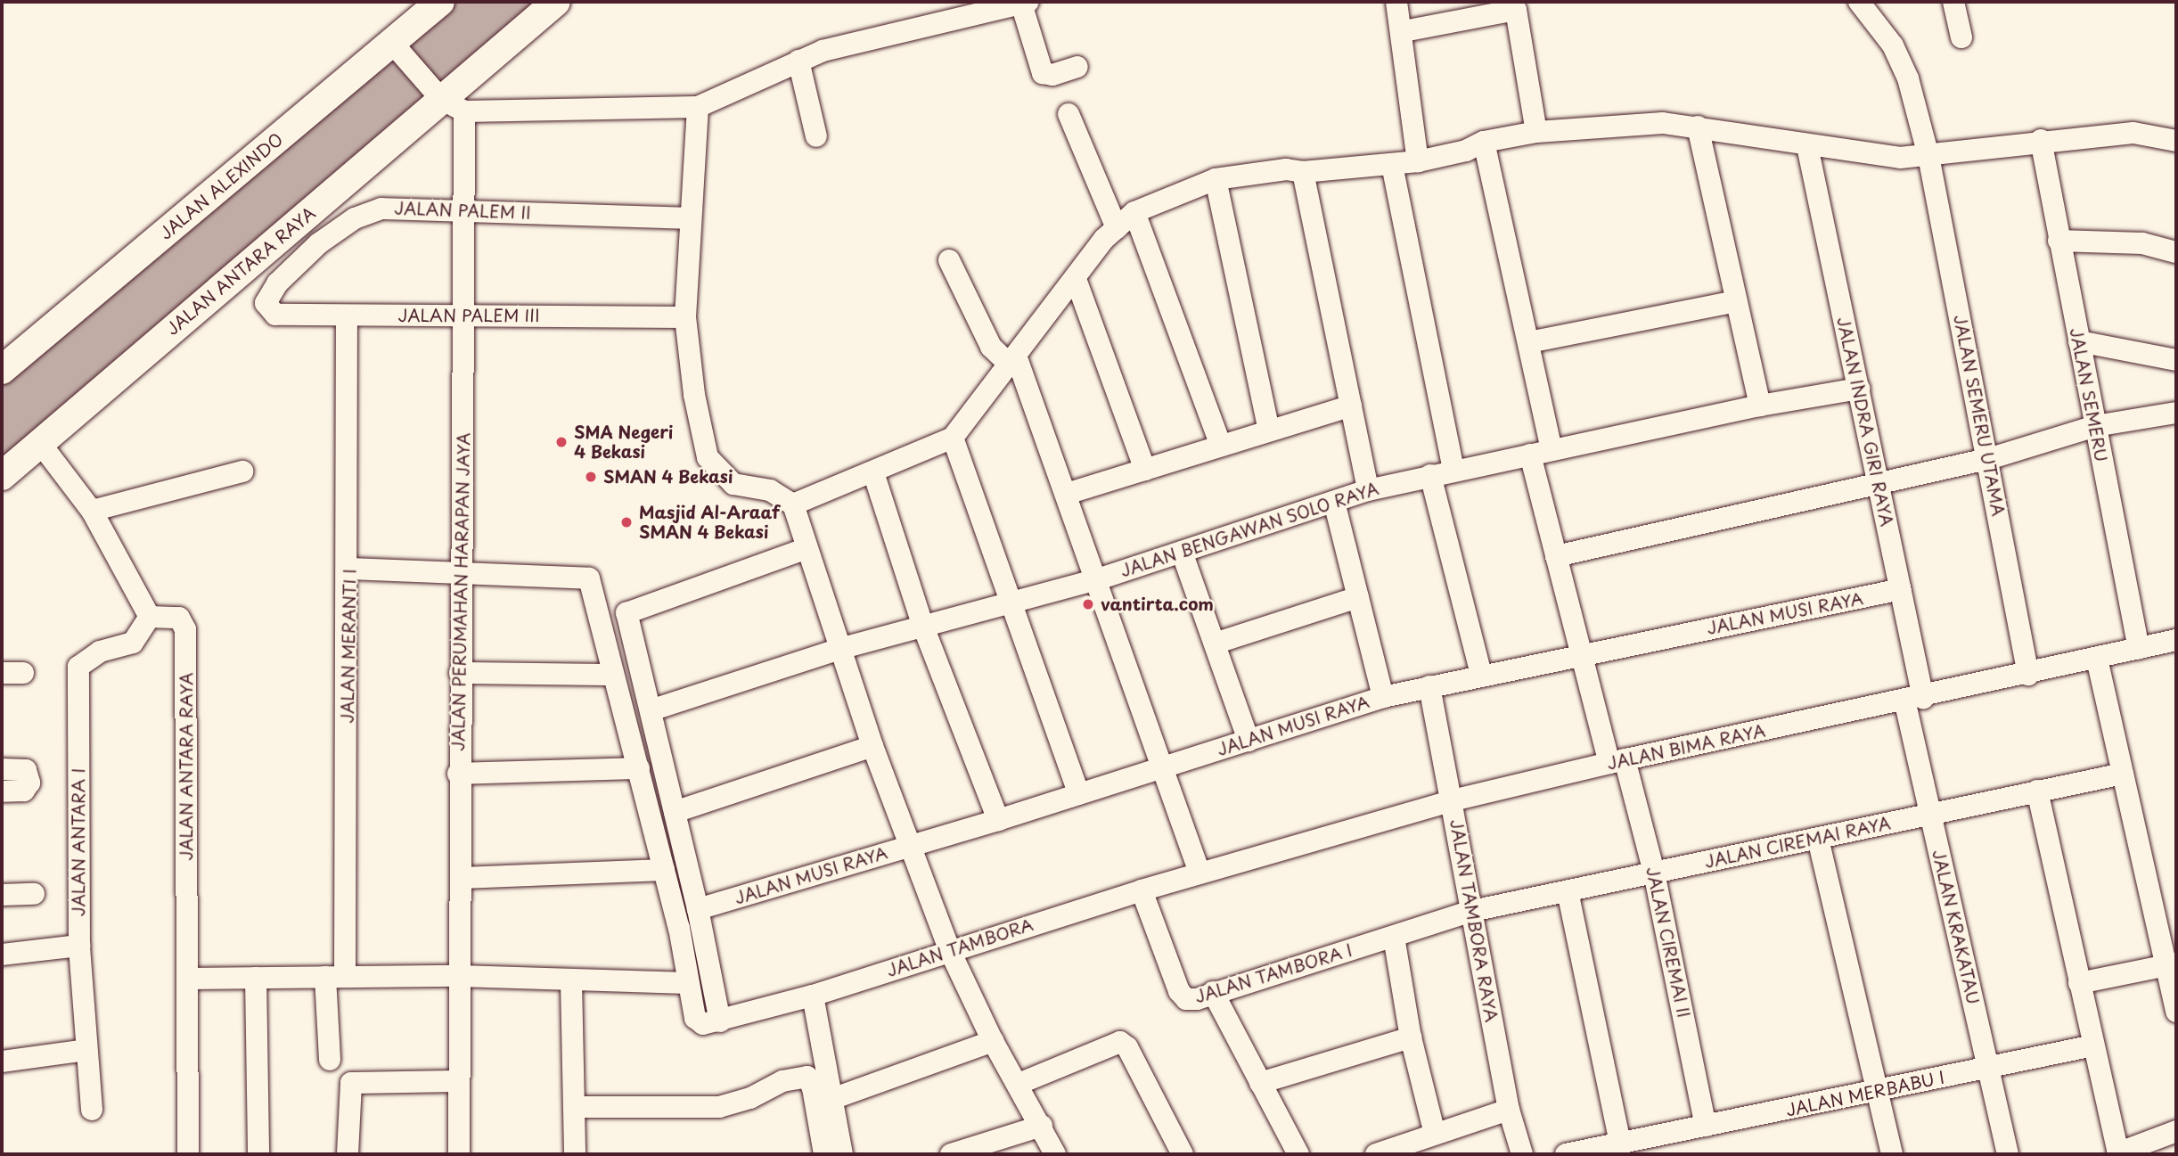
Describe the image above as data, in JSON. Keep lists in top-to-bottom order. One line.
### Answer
{"streets":{"street":["JALAN ALEXINDO","JALAN PALEM II","JALAN ANTARA RAYA","JALAN PALEM III","JALAN SEMERU","JALAN SEMERU UTAMA","JALAN INDRA GIRI RAYA","JALAN BENGAWAN SOLO RAYA","JALAN PERUMAHAN HARAPAN JAYA","JALAN MUSI RAYA","JALAN MERANTI I","JALAN BIMA RAYA","JALAN ANTARA I","JALAN CIREMAI RAYA","JALAN TAMBORA RAYA","JALAN KRAKATAU","JALAN CIREMAI II","JALAN TAMBORA","JALAN TAMBORA I","JALAN MERBABU I"]},"crossings":[["JALAN PALEM II","JALAN PALEM III"],["JALAN PALEM II","JALAN PERUMAHAN HARAPAN JAYA"],["JALAN ANTARA RAYA","JALAN PERUMAHAN HARAPAN JAYA"],["JALAN ANTARA RAYA","JALAN ANTARA I"],["JALAN PALEM III","JALAN PERUMAHAN HARAPAN JAYA"],["JALAN PALEM III","JALAN MERANTI I"],["JALAN SEMERU","JALAN BIMA RAYA"],["JALAN SEMERU UTAMA","JALAN BIMA RAYA"],["JALAN INDRA GIRI RAYA","JALAN BENGAWAN SOLO RAYA"],["JALAN INDRA GIRI RAYA","JALAN MUSI RAYA"],["JALAN INDRA GIRI RAYA","JALAN BIMA RAYA"],["JALAN INDRA GIRI RAYA","JALAN KRAKATAU"],["JALAN BENGAWAN SOLO RAYA","JALAN CIREMAI II"],["JALAN MUSI RAYA","JALAN TAMBORA RAYA"],["JALAN MUSI RAYA","JALAN CIREMAI II"],["JALAN BIMA RAYA","JALAN TAMBORA RAYA"],["JALAN BIMA RAYA","JALAN KRAKATAU"],["JALAN BIMA RAYA","JALAN CIREMAI II"],["JALAN BIMA RAYA","JALAN TAMBORA"],["JALAN CIREMAI RAYA","JALAN TAMBORA RAYA"],["JALAN CIREMAI RAYA","JALAN KRAKATAU"],["JALAN CIREMAI RAYA","JALAN CIREMAI II"],["JALAN CIREMAI RAYA","JALAN TAMBORA I"],["JALAN TAMBORA RAYA","JALAN TAMBORA I"],["JALAN KRAKATAU","JALAN MERBABU I"],["JALAN CIREMAI II","JALAN MERBABU I"],["JALAN TAMBORA","JALAN TAMBORA I"]],"places":["SMA Negeri 4 Bekasi","SMAN 4 Bekasi","Masjid Al-Araaf SMAN 4 Bekasi","vantirta.com"]}
